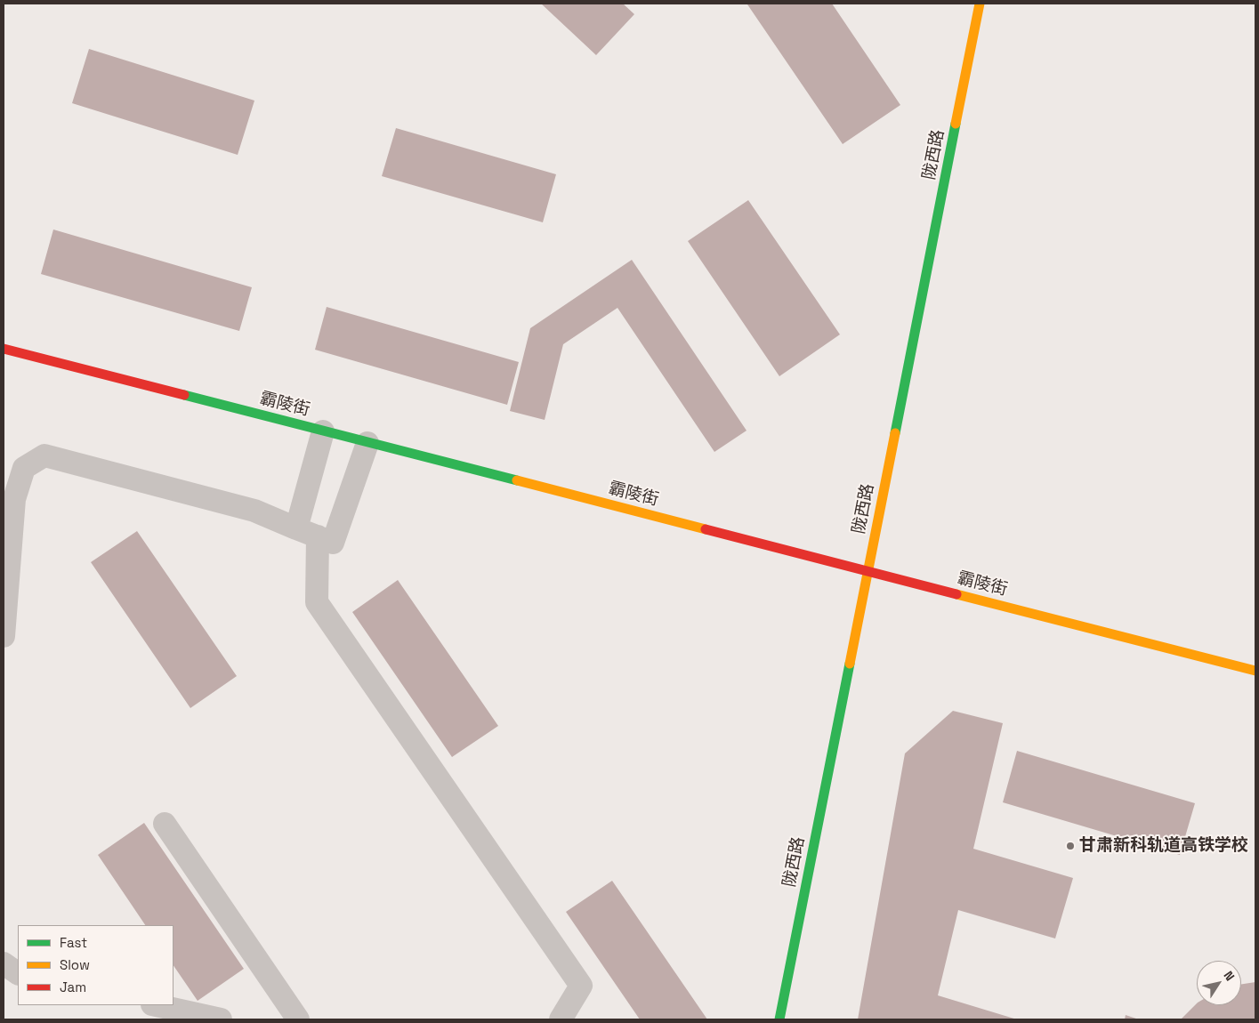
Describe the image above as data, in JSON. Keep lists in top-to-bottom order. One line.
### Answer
{"streets":{"street":["陇西路","霸陵街"]},"crossings":[["陇西路","霸陵街"]],"places":["甘肃新科轨道高铁学校"],"legend":["Fast","Slow","Jam"],"north":"top right"}
